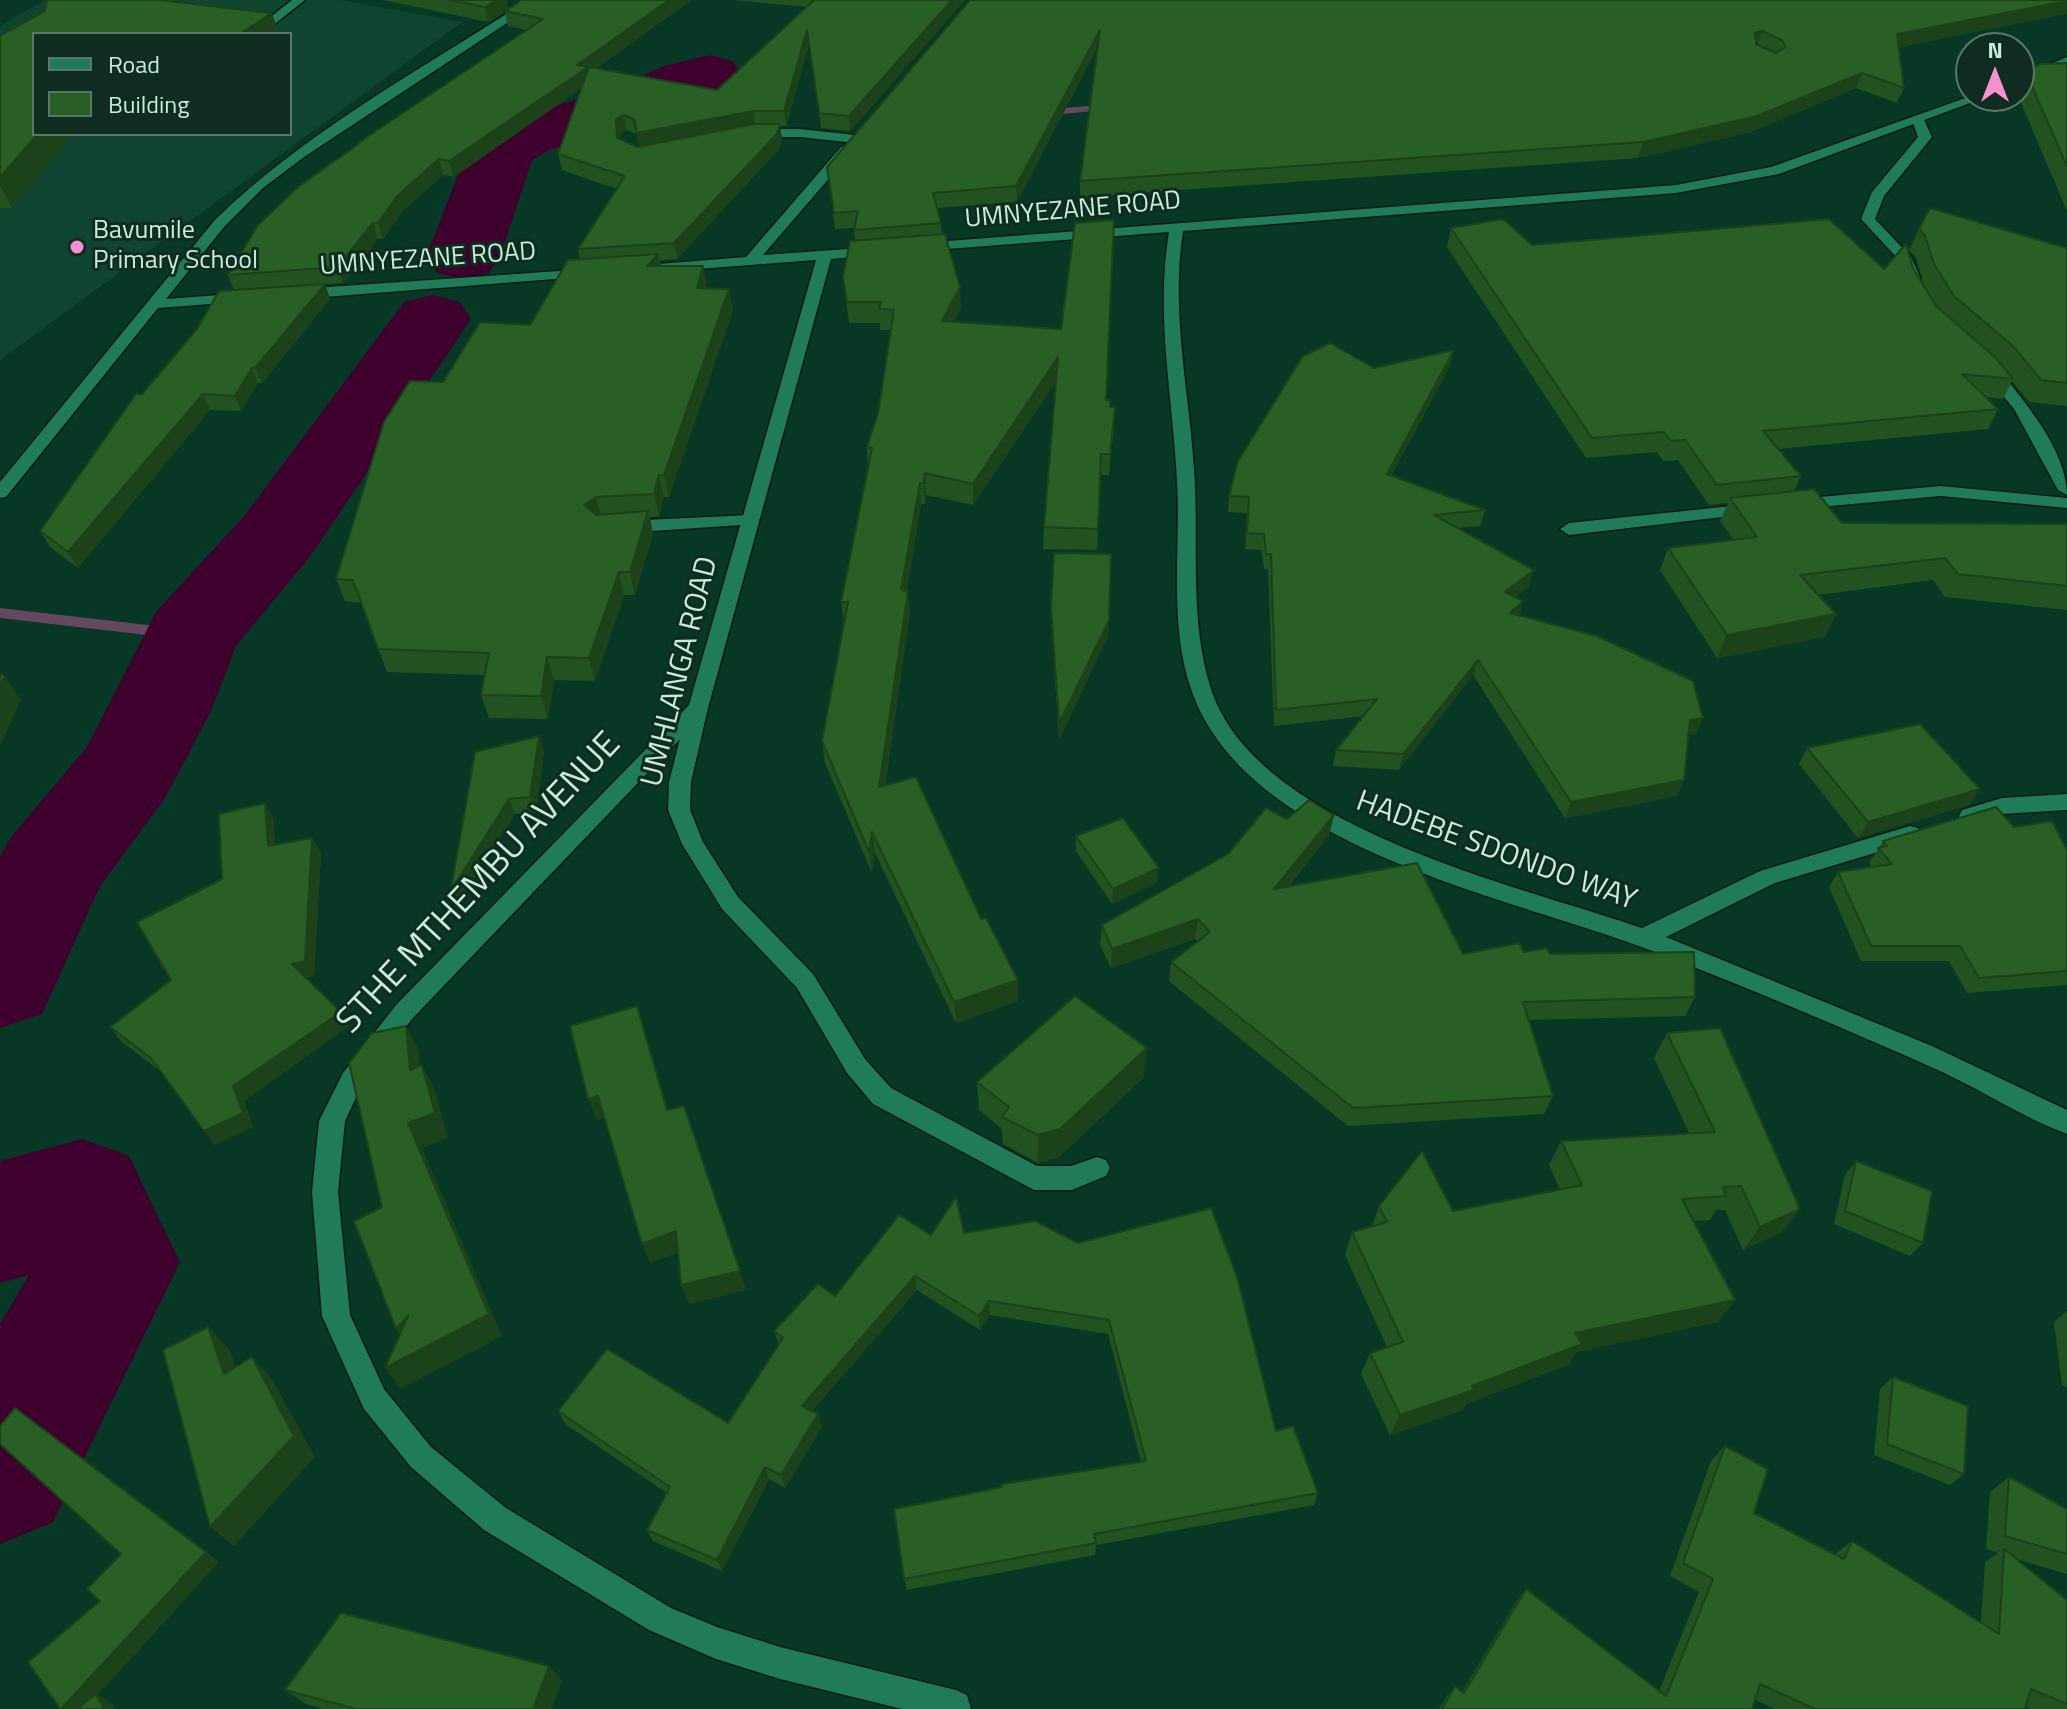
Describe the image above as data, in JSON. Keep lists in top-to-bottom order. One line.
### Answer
{"streets":{"street":["UMNYEZANE ROAD","UMHLANGA ROAD","HADEBE SDONDO WAY","STHE MTHEMBU AVENUE"]},"crossings":[["UMNYEZANE ROAD","UMHLANGA ROAD"],["UMNYEZANE ROAD","HADEBE SDONDO WAY"],["UMHLANGA ROAD","STHE MTHEMBU AVENUE"]],"places":["Bavumile Primary School"],"legend":["Road","Building"],"north":"top"}
